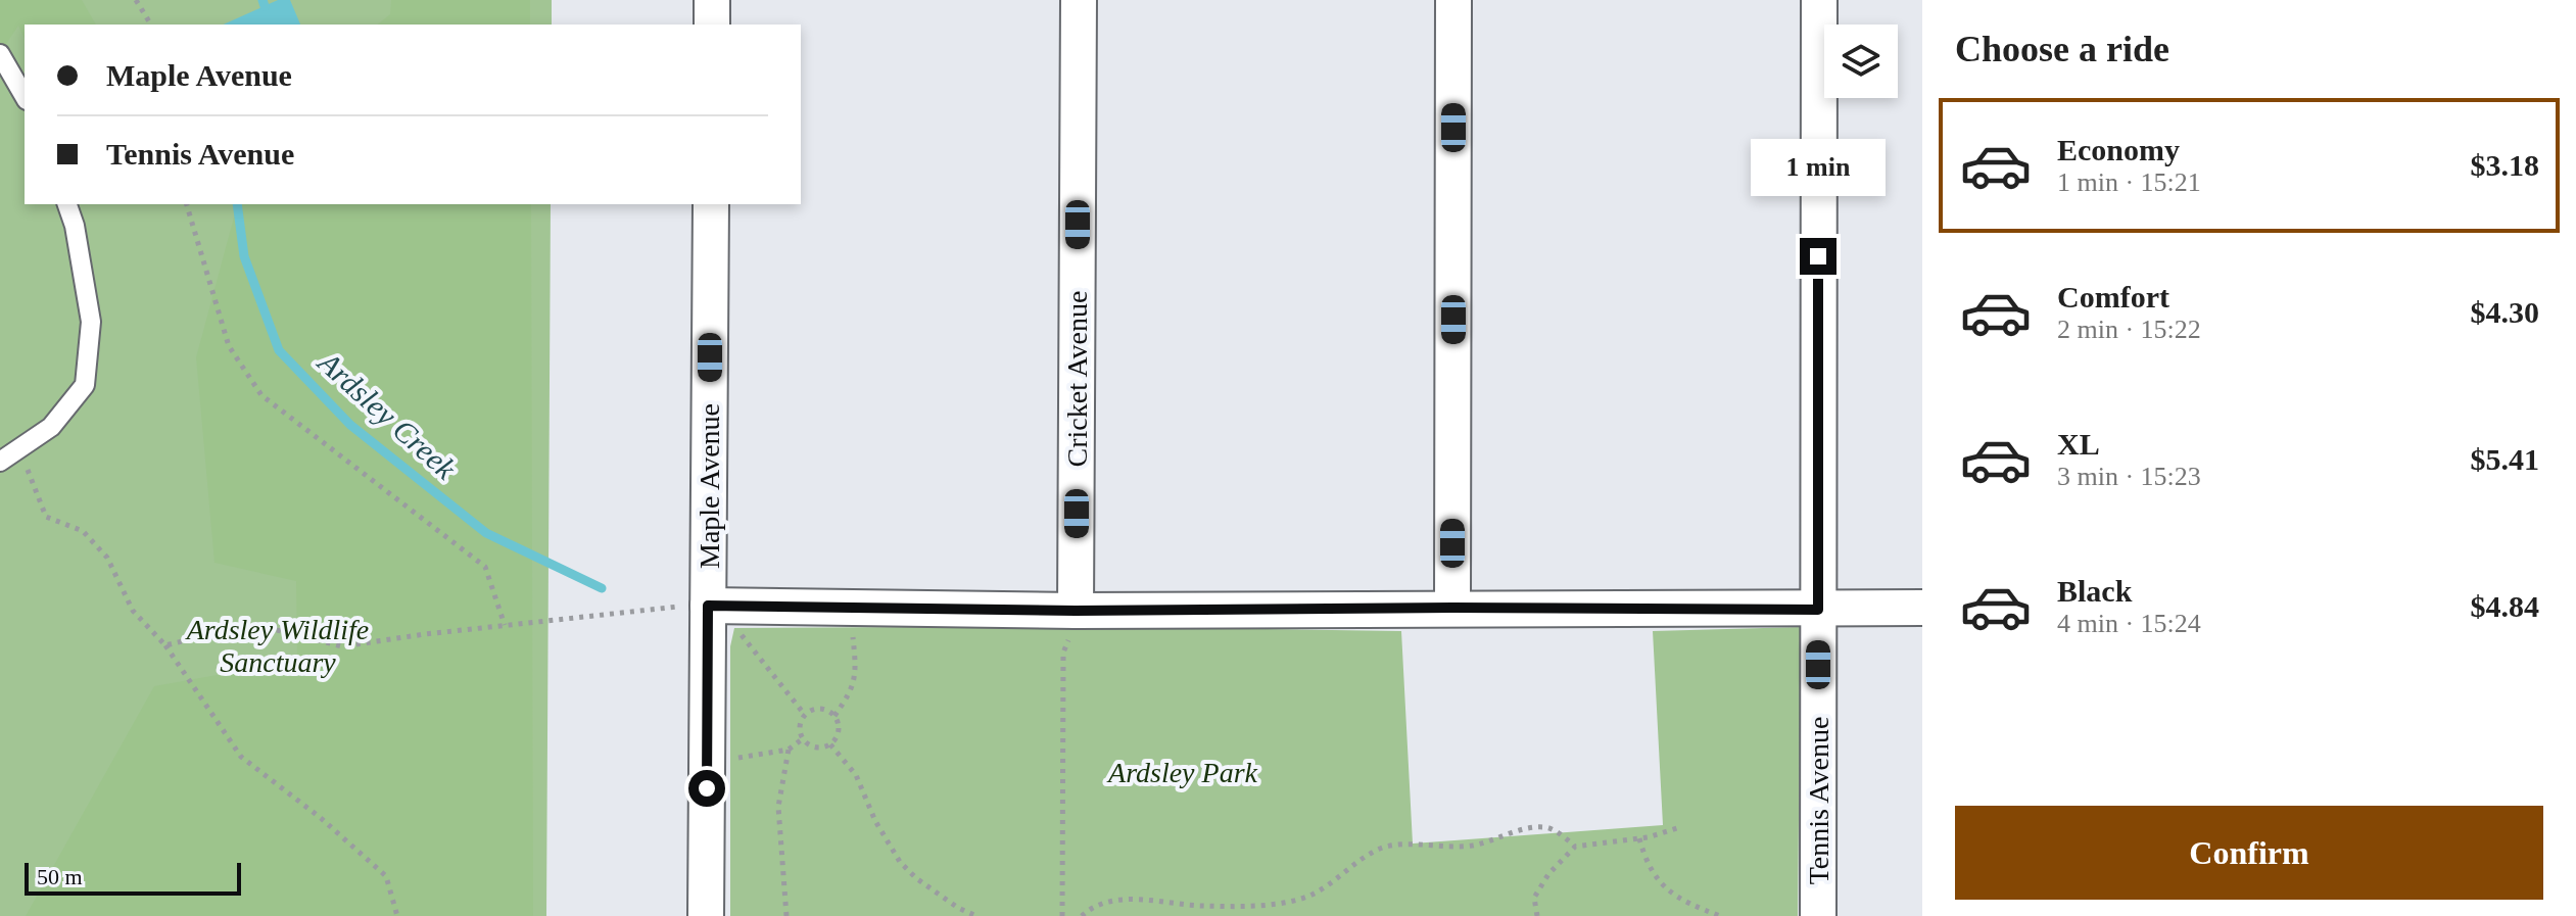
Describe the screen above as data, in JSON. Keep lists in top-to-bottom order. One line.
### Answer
{"streets":{"street":["Cricket Avenue","Maple Avenue","Tennis Avenue"]},"water":["Ardsley Creek"],"parks":["Ardsley Wildlife Sanctuary","Ardsley Park"],"scale_bar":"50 m","page":{"heading":"Choose a ride","banner":["Maple Avenue","Tennis Avenue"],"list":[{"name":"Economy","note":"1 min · 15:21","value":"$3.18"},{"name":"Comfort","note":"2 min · 15:22","value":"$4.30"},{"name":"XL","note":"3 min · 15:23","value":"$5.41"},{"name":"Black","note":"4 min · 15:24","value":"$4.84"}],"bubble":"1 min","buttons":"Confirm","scale":"50 m"}}
